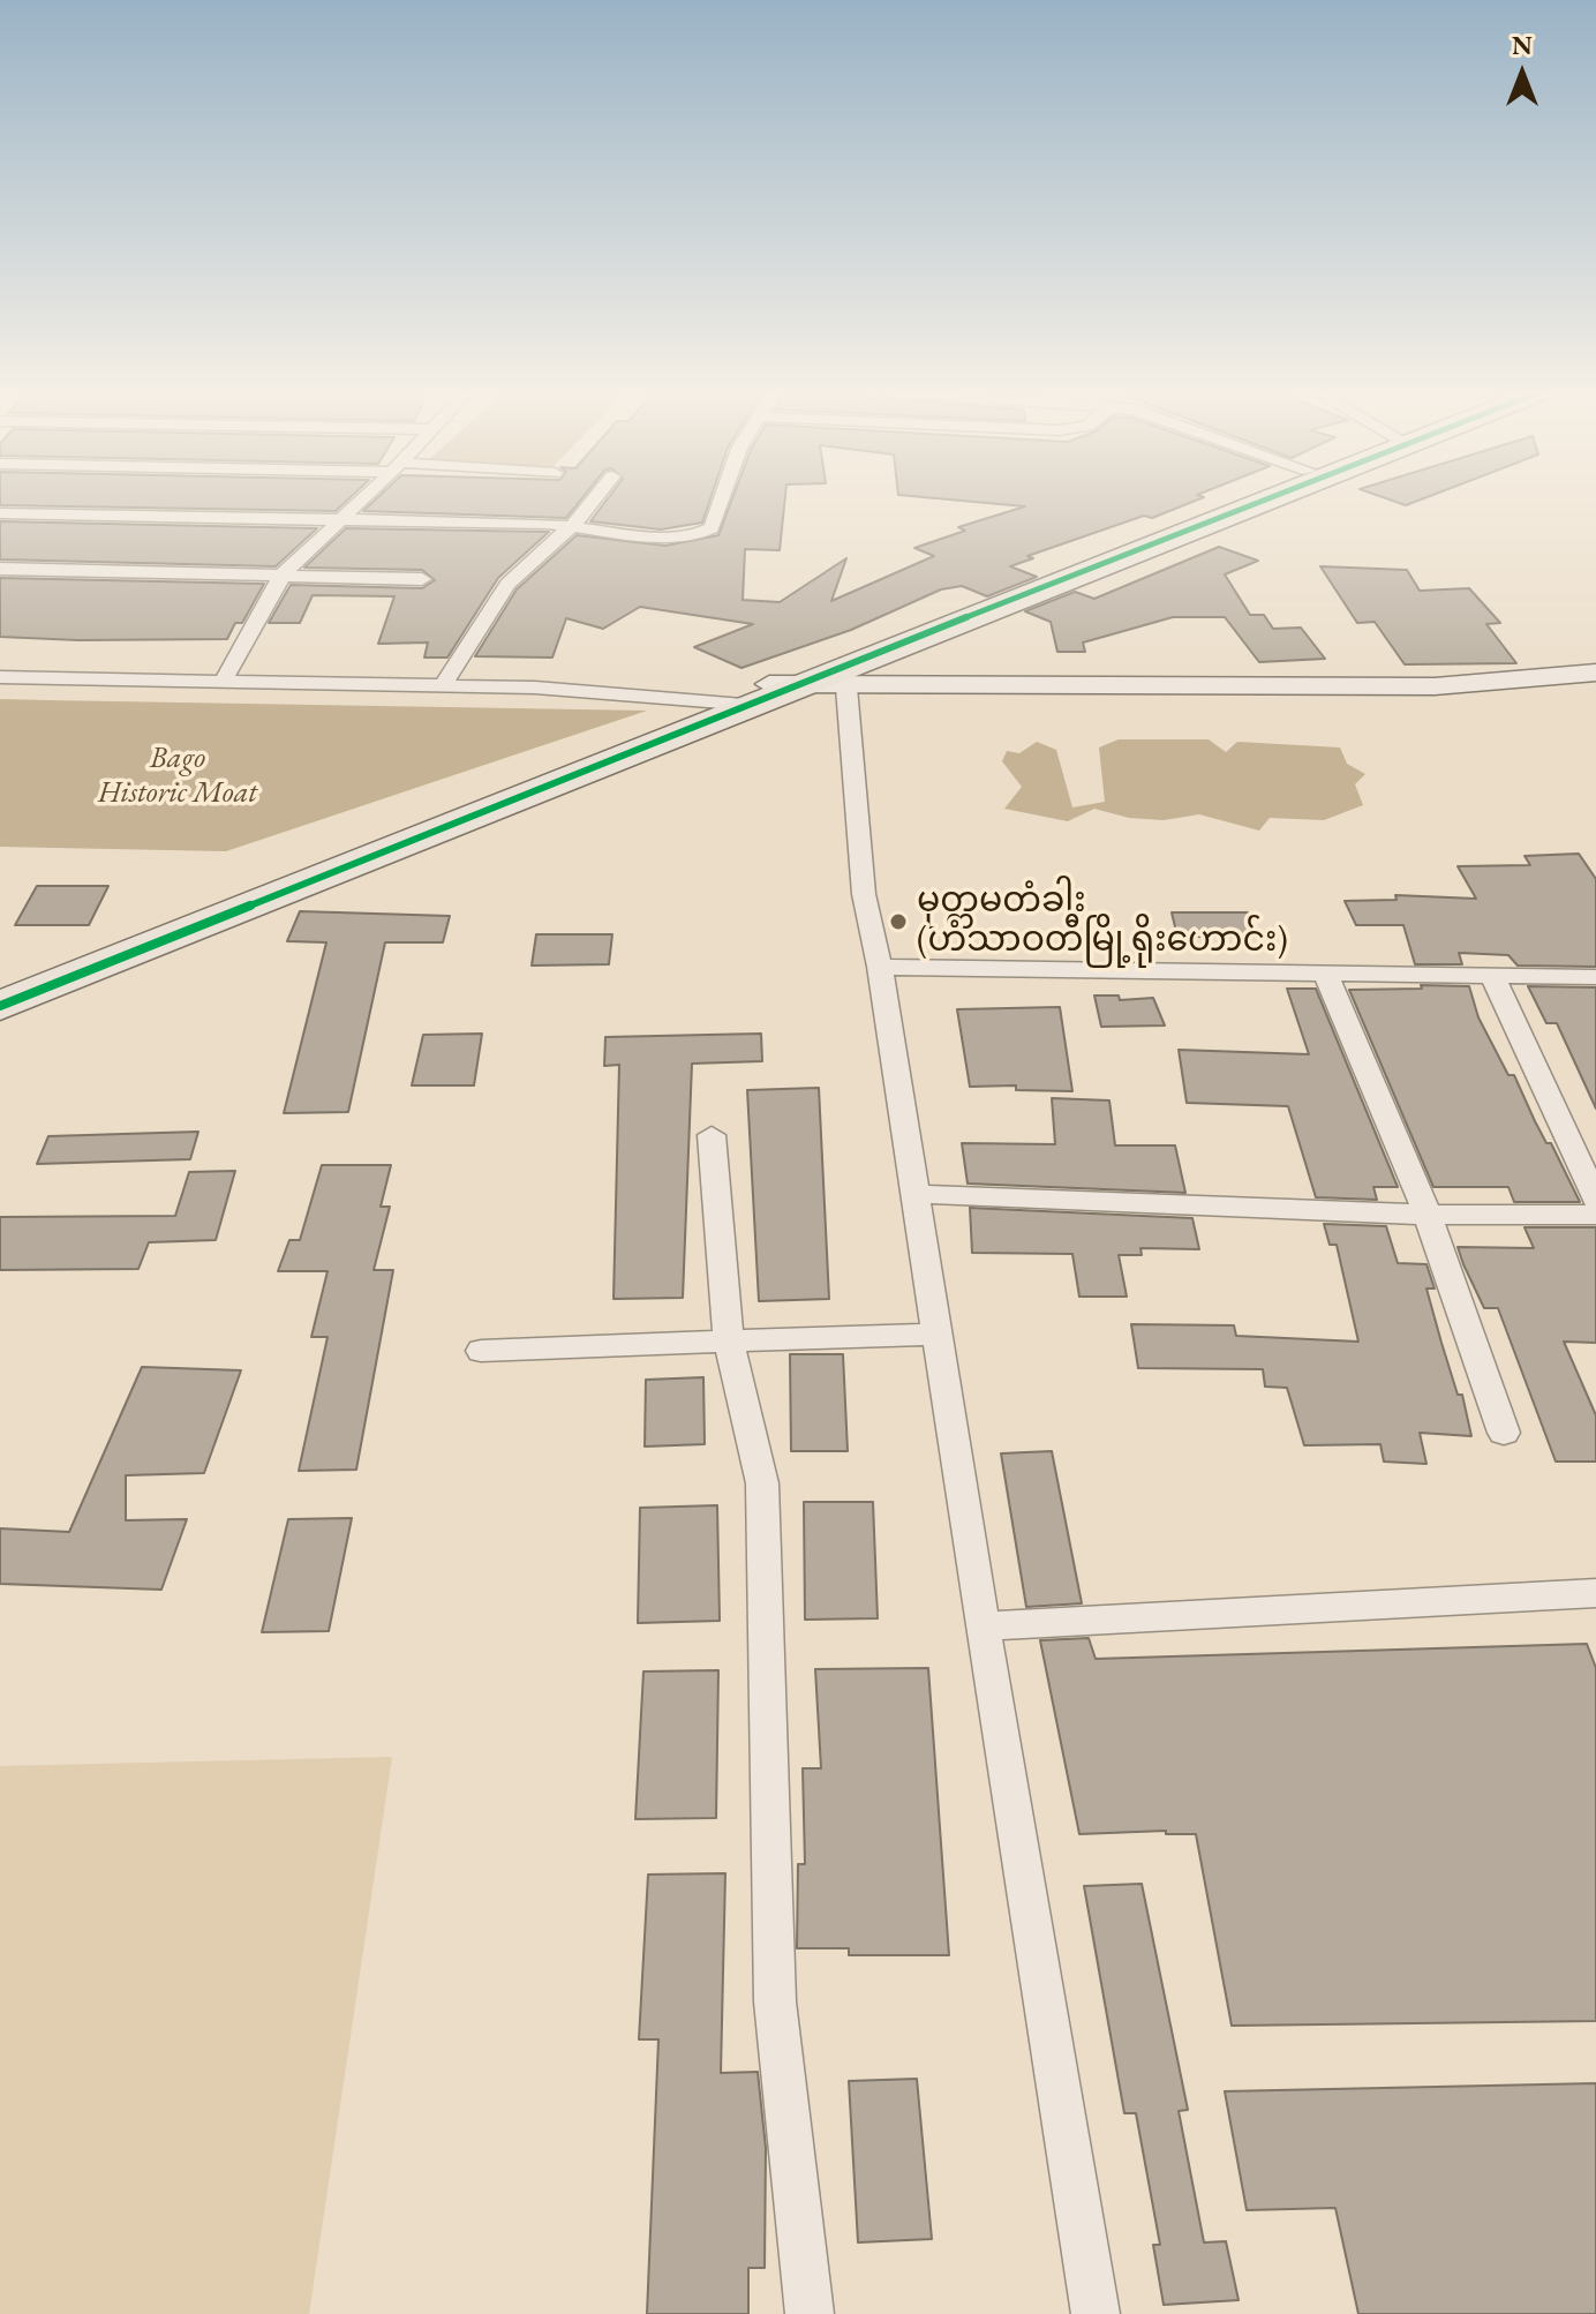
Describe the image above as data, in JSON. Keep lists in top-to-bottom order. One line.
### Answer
{"water":["Bago Historic Moat"],"places":["မုတ္တမတံခါး (ဟံသာဝတီမြို့ရိုးဟောင်း)"],"north":"top"}
